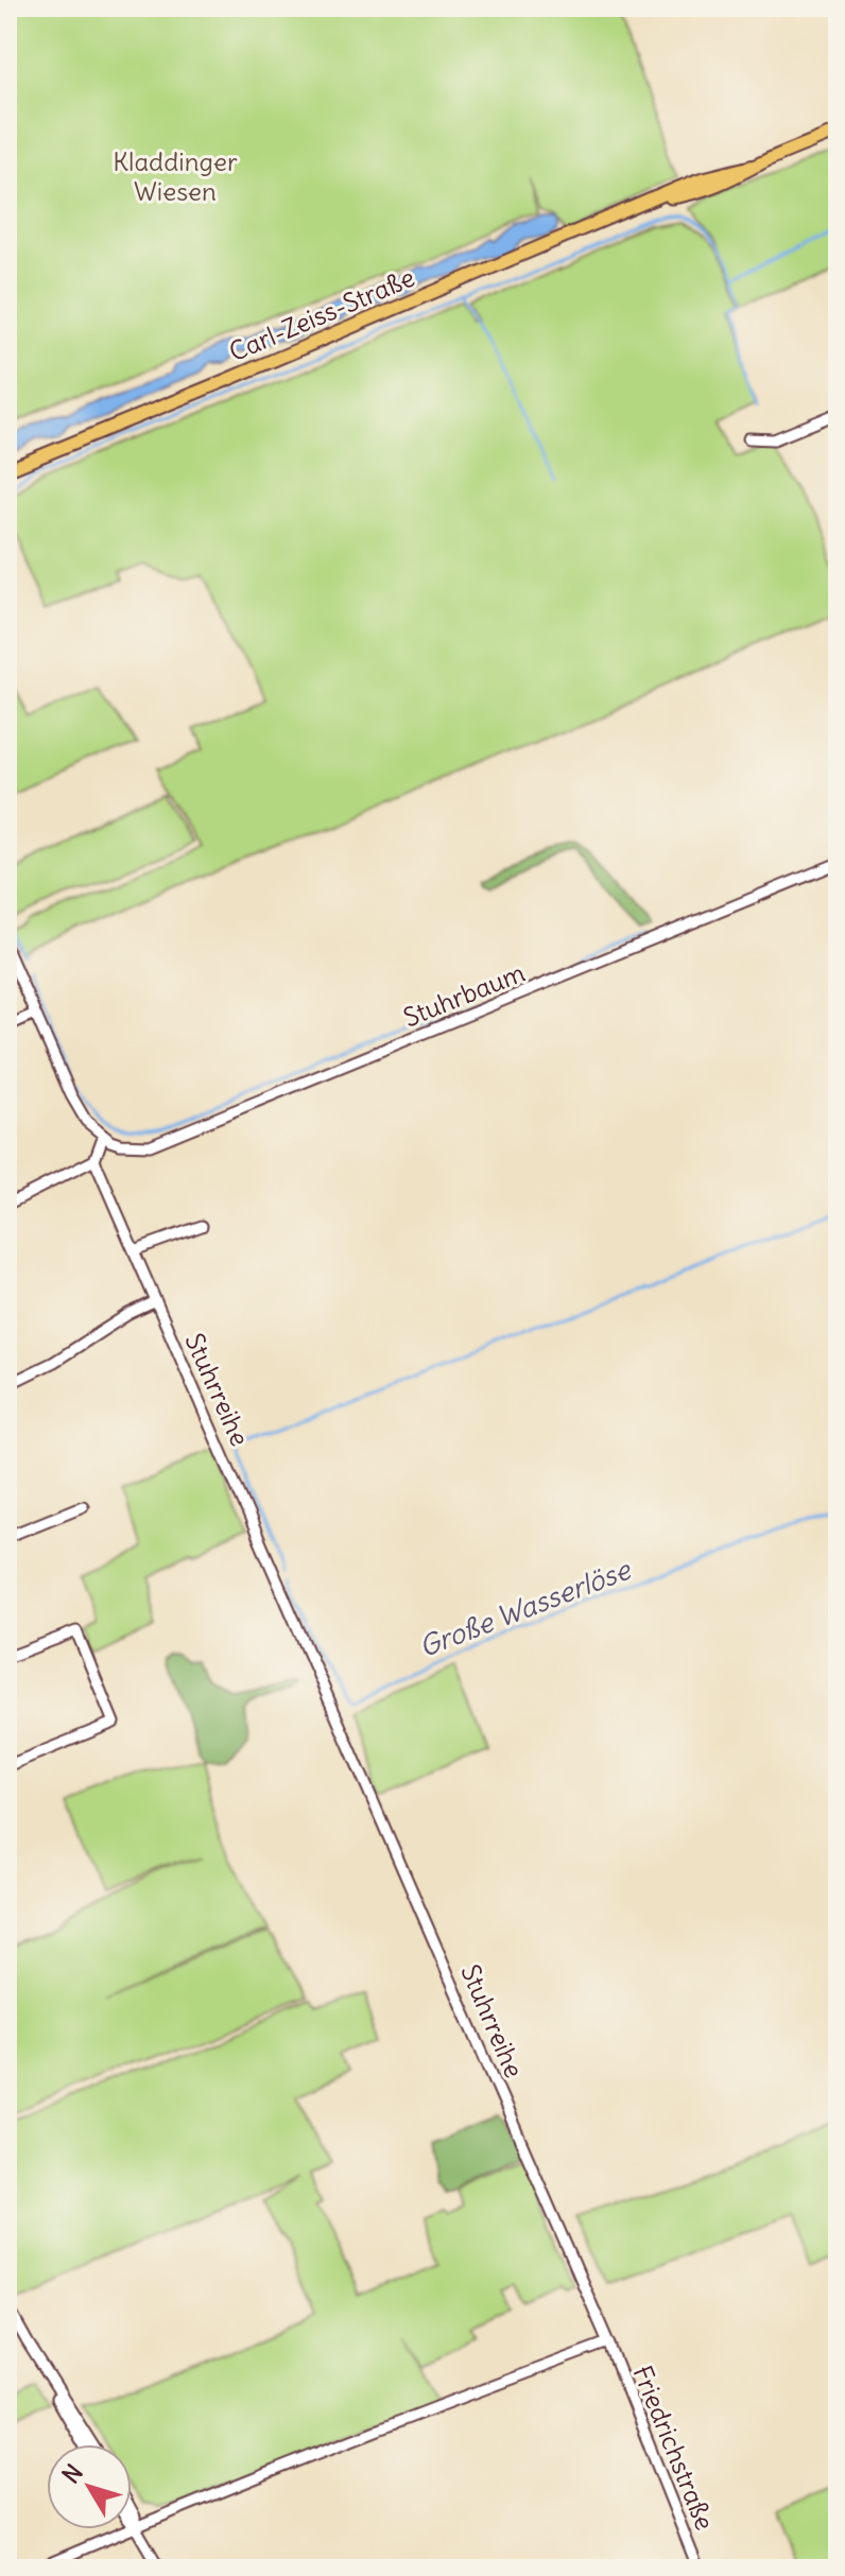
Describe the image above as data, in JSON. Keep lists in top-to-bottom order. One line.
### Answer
{"streets":{"main road":["Carl-Zeiss-Straße"],"street":["Stuhrbaum","Stuhrreihe","Friedrichstraße"]},"crossings":[["Stuhrreihe","Friedrichstraße"]],"water":["Große Wasserlöse"],"parks":["Kladdinger Wiesen"],"north":"top left"}
